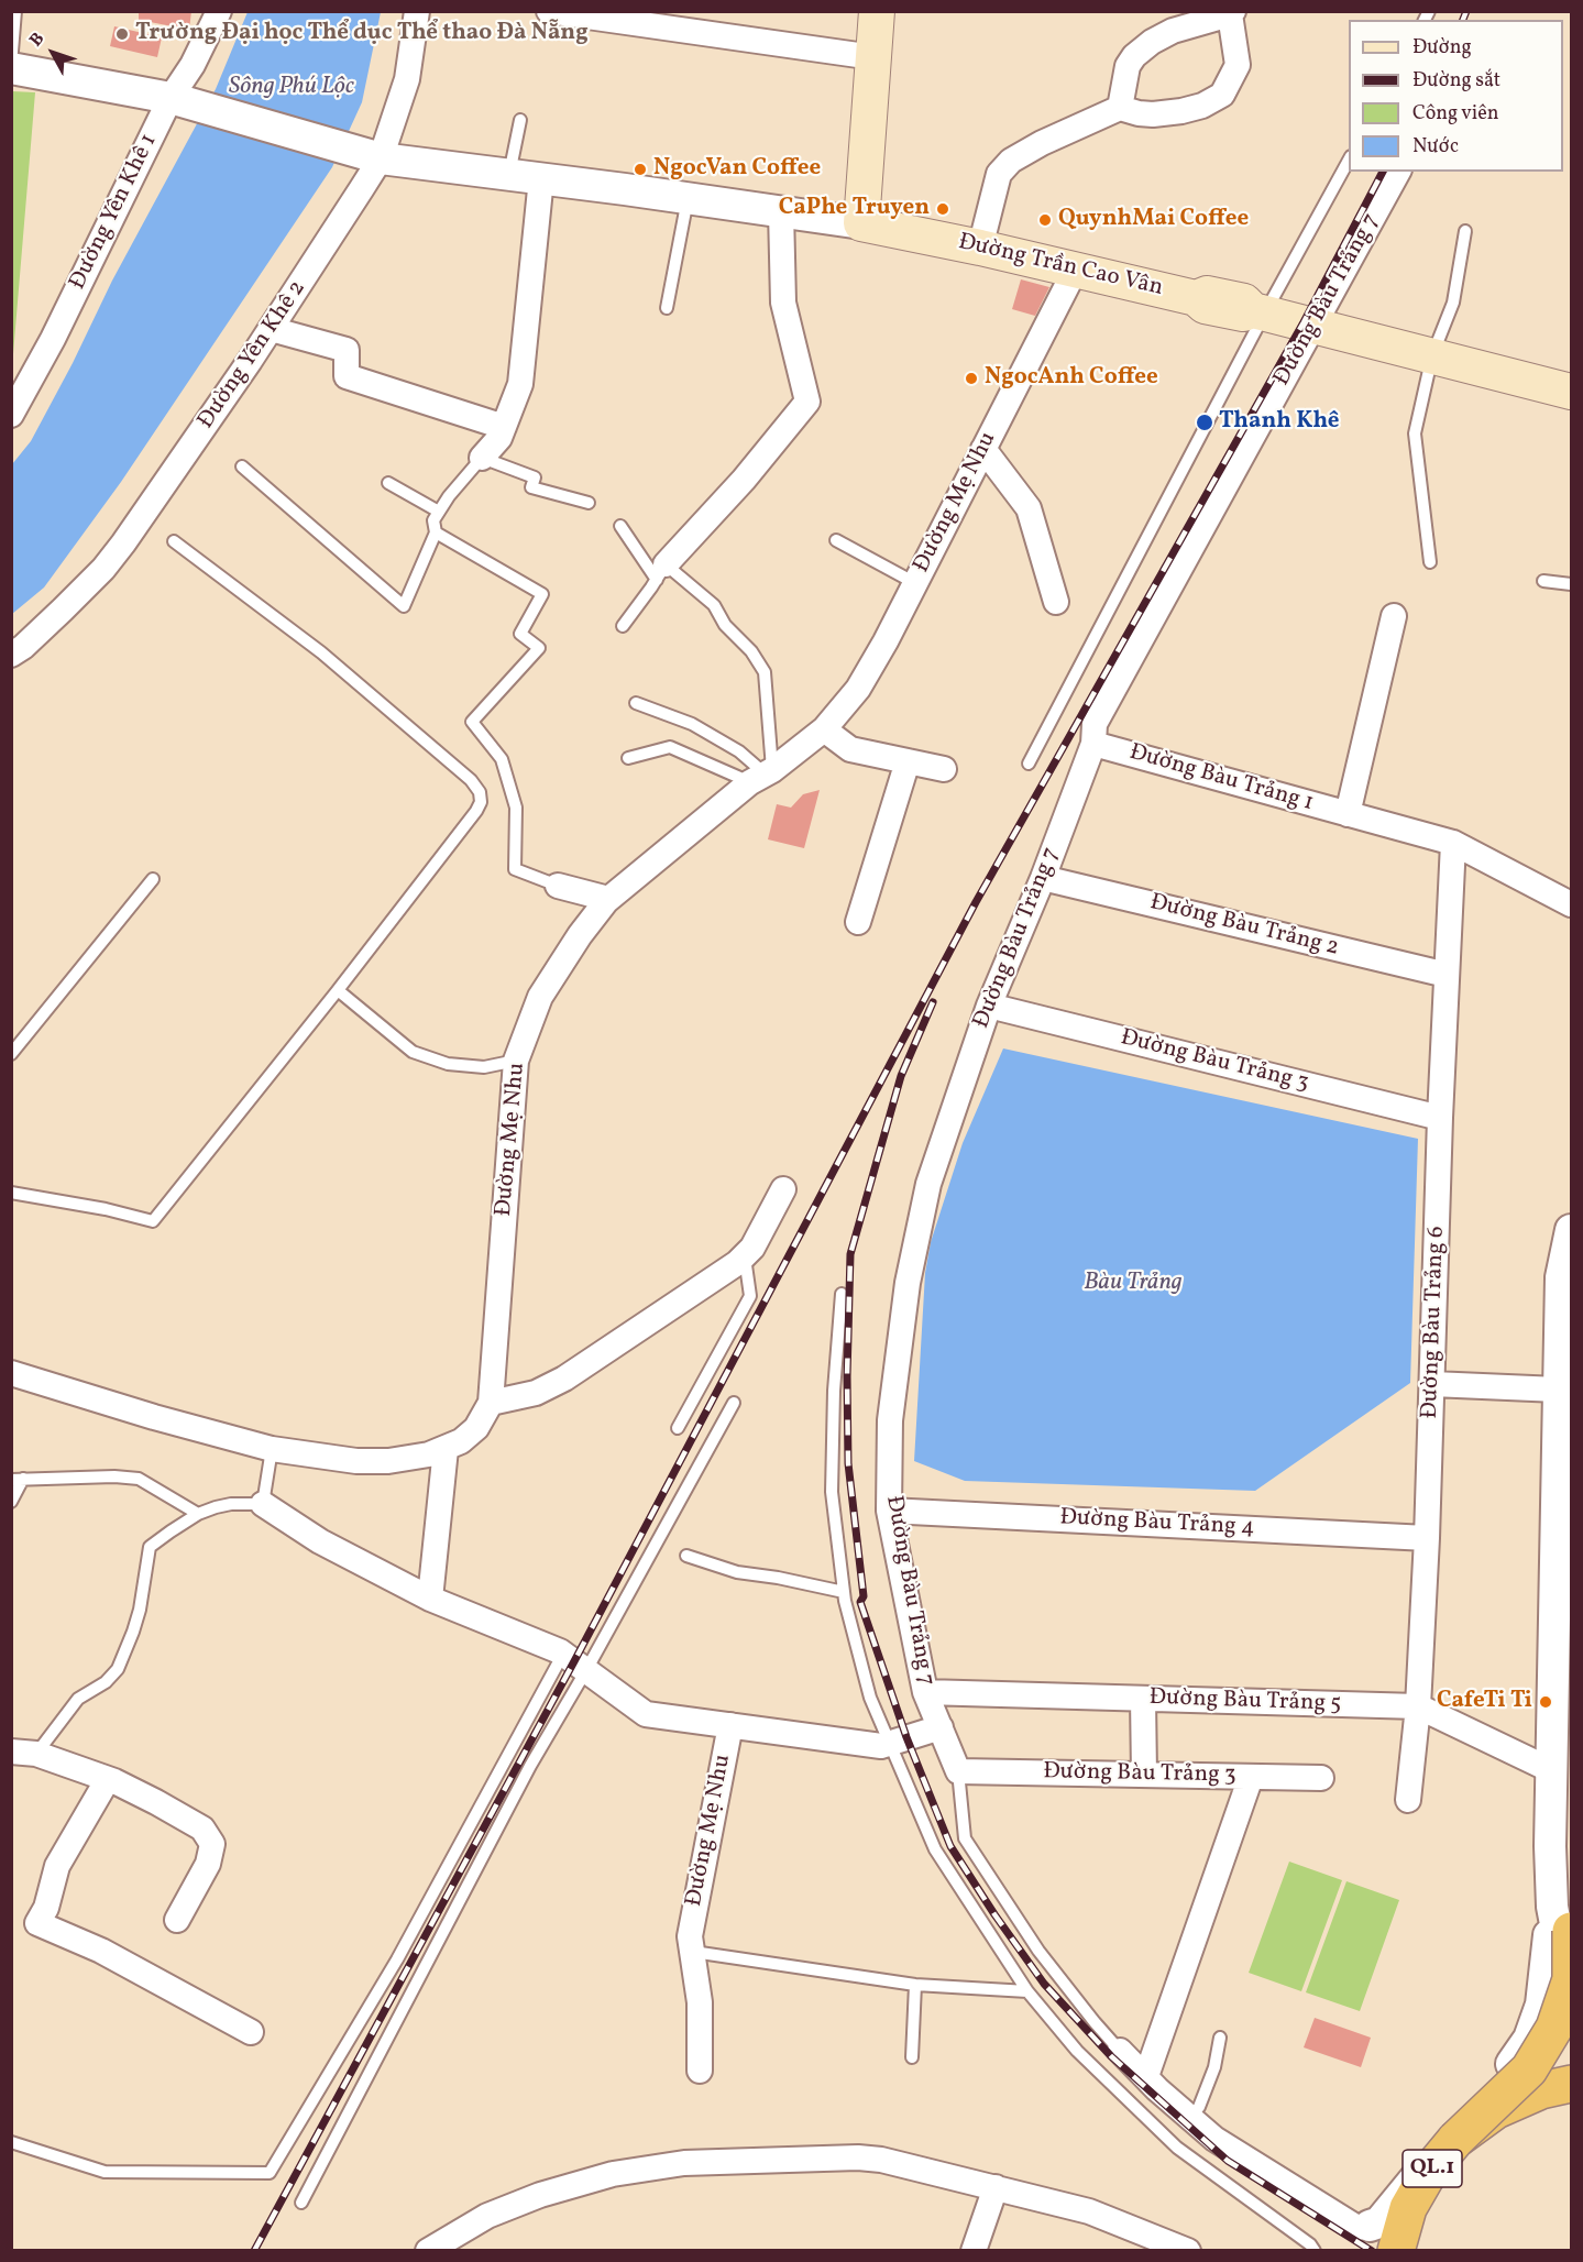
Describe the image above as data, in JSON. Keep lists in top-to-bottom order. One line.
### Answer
{"streets":{"main road":["Đường Trần Cao Vân","QL.1"],"street":["Đường Yên Khê 1","Đường Bàu Trảng 7","Đường Yên Khê 2","Đường Mẹ Nhu","Đường Bàu Trảng 1","Đường Bàu Trảng 2","Đường Bàu Trảng 3","Đường Bàu Trảng 6","Đường Bàu Trảng 4","Đường Bàu Trảng 5"]},"crossings":[["Đường Trần Cao Vân","Đường Mẹ Nhu"],["Đường Bàu Trảng 7","Đường Bàu Trảng 1"],["Đường Bàu Trảng 7","Đường Bàu Trảng 2"],["Đường Bàu Trảng 7","Đường Bàu Trảng 3"],["Đường Bàu Trảng 7","Đường Bàu Trảng 4"],["Đường Bàu Trảng 7","Đường Bàu Trảng 5"],["Đường Bàu Trảng 1","Đường Bàu Trảng 6"],["Đường Bàu Trảng 2","Đường Bàu Trảng 6"],["Đường Bàu Trảng 3","Đường Bàu Trảng 6"],["Đường Bàu Trảng 6","Đường Bàu Trảng 4"],["Đường Bàu Trảng 6","Đường Bàu Trảng 5"]],"water":["Sông Phú Lộc","Bàu Trảng"],"places":["Trường Đại học Thể dục Thể thao Đà Nẵng","NgocVan Coffee","CaPhe Truyen","QuynhMai Coffee","NgocAnh Coffee","Thanh Khê","CafeTi Ti"],"legend":["Đường","Đường sắt","Công viên","Nước"],"north":"top left"}
